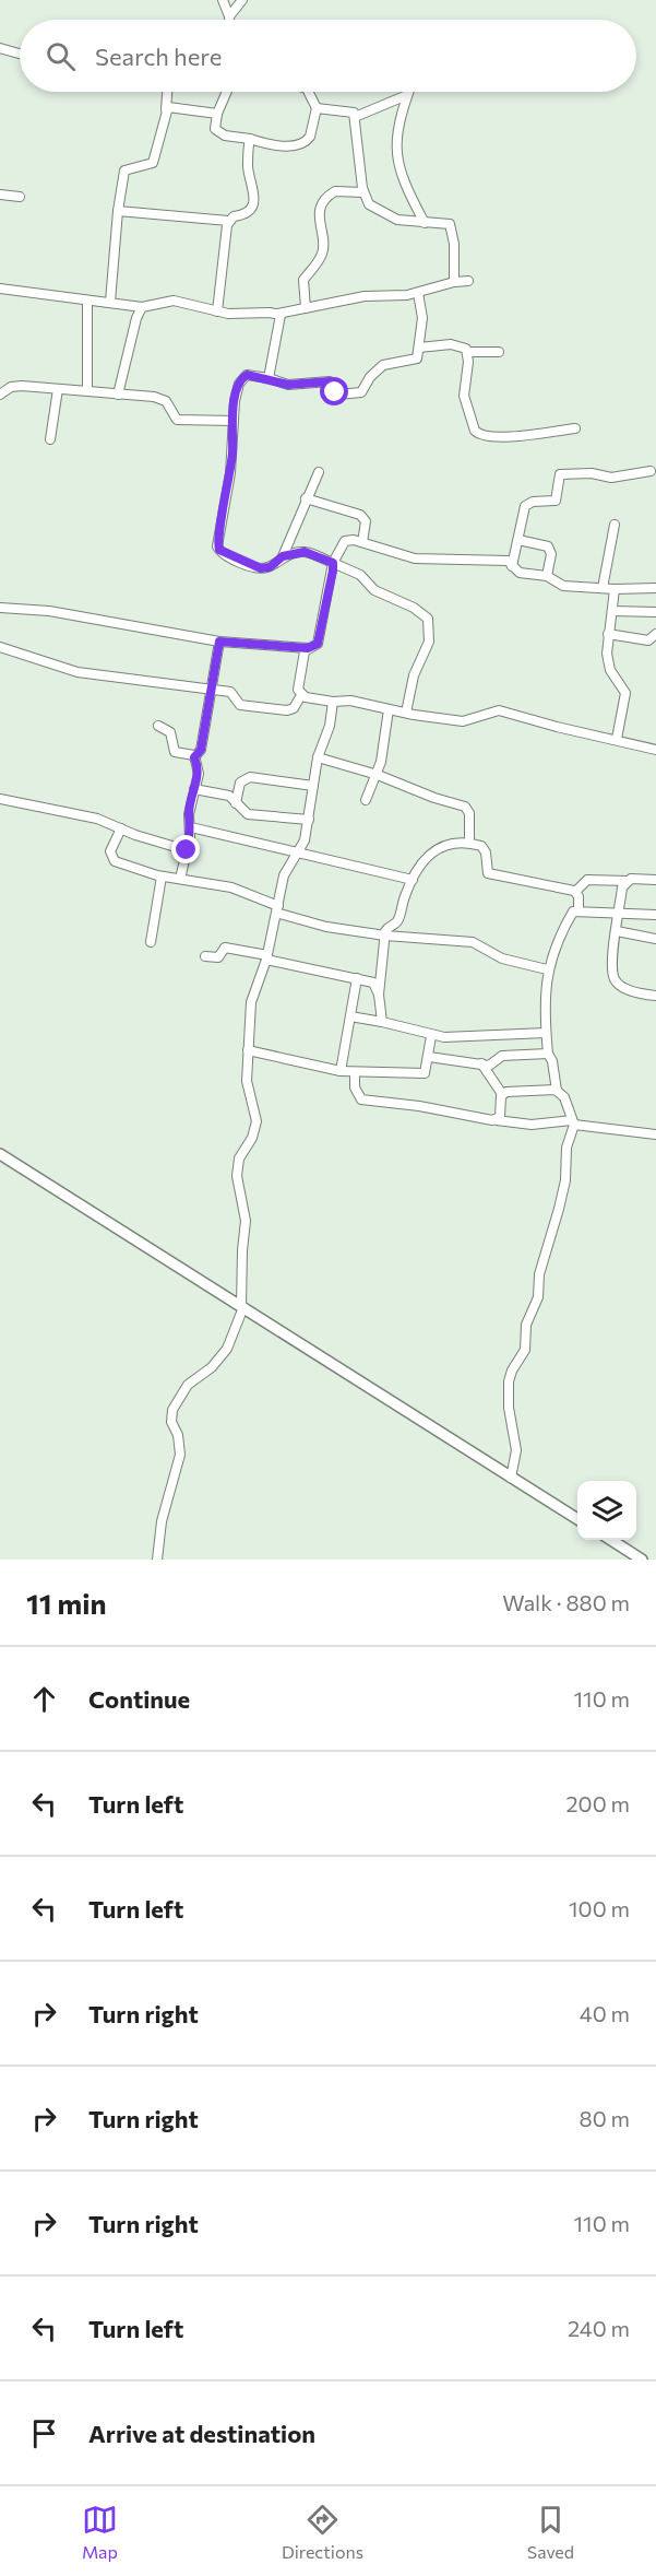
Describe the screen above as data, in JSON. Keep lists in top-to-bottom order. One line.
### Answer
{"page":{"search":"Search here","heading":["11 min","Walk · 880 m"],"list":[["Continue","110 m"],["Turn left","200 m"],["Turn left","100 m"],["Turn right","40 m"],["Turn right","80 m"],["Turn right","110 m"],["Turn left","240 m"],"Arrive at destination"],"nav":["Map","Directions","Saved"]}}
